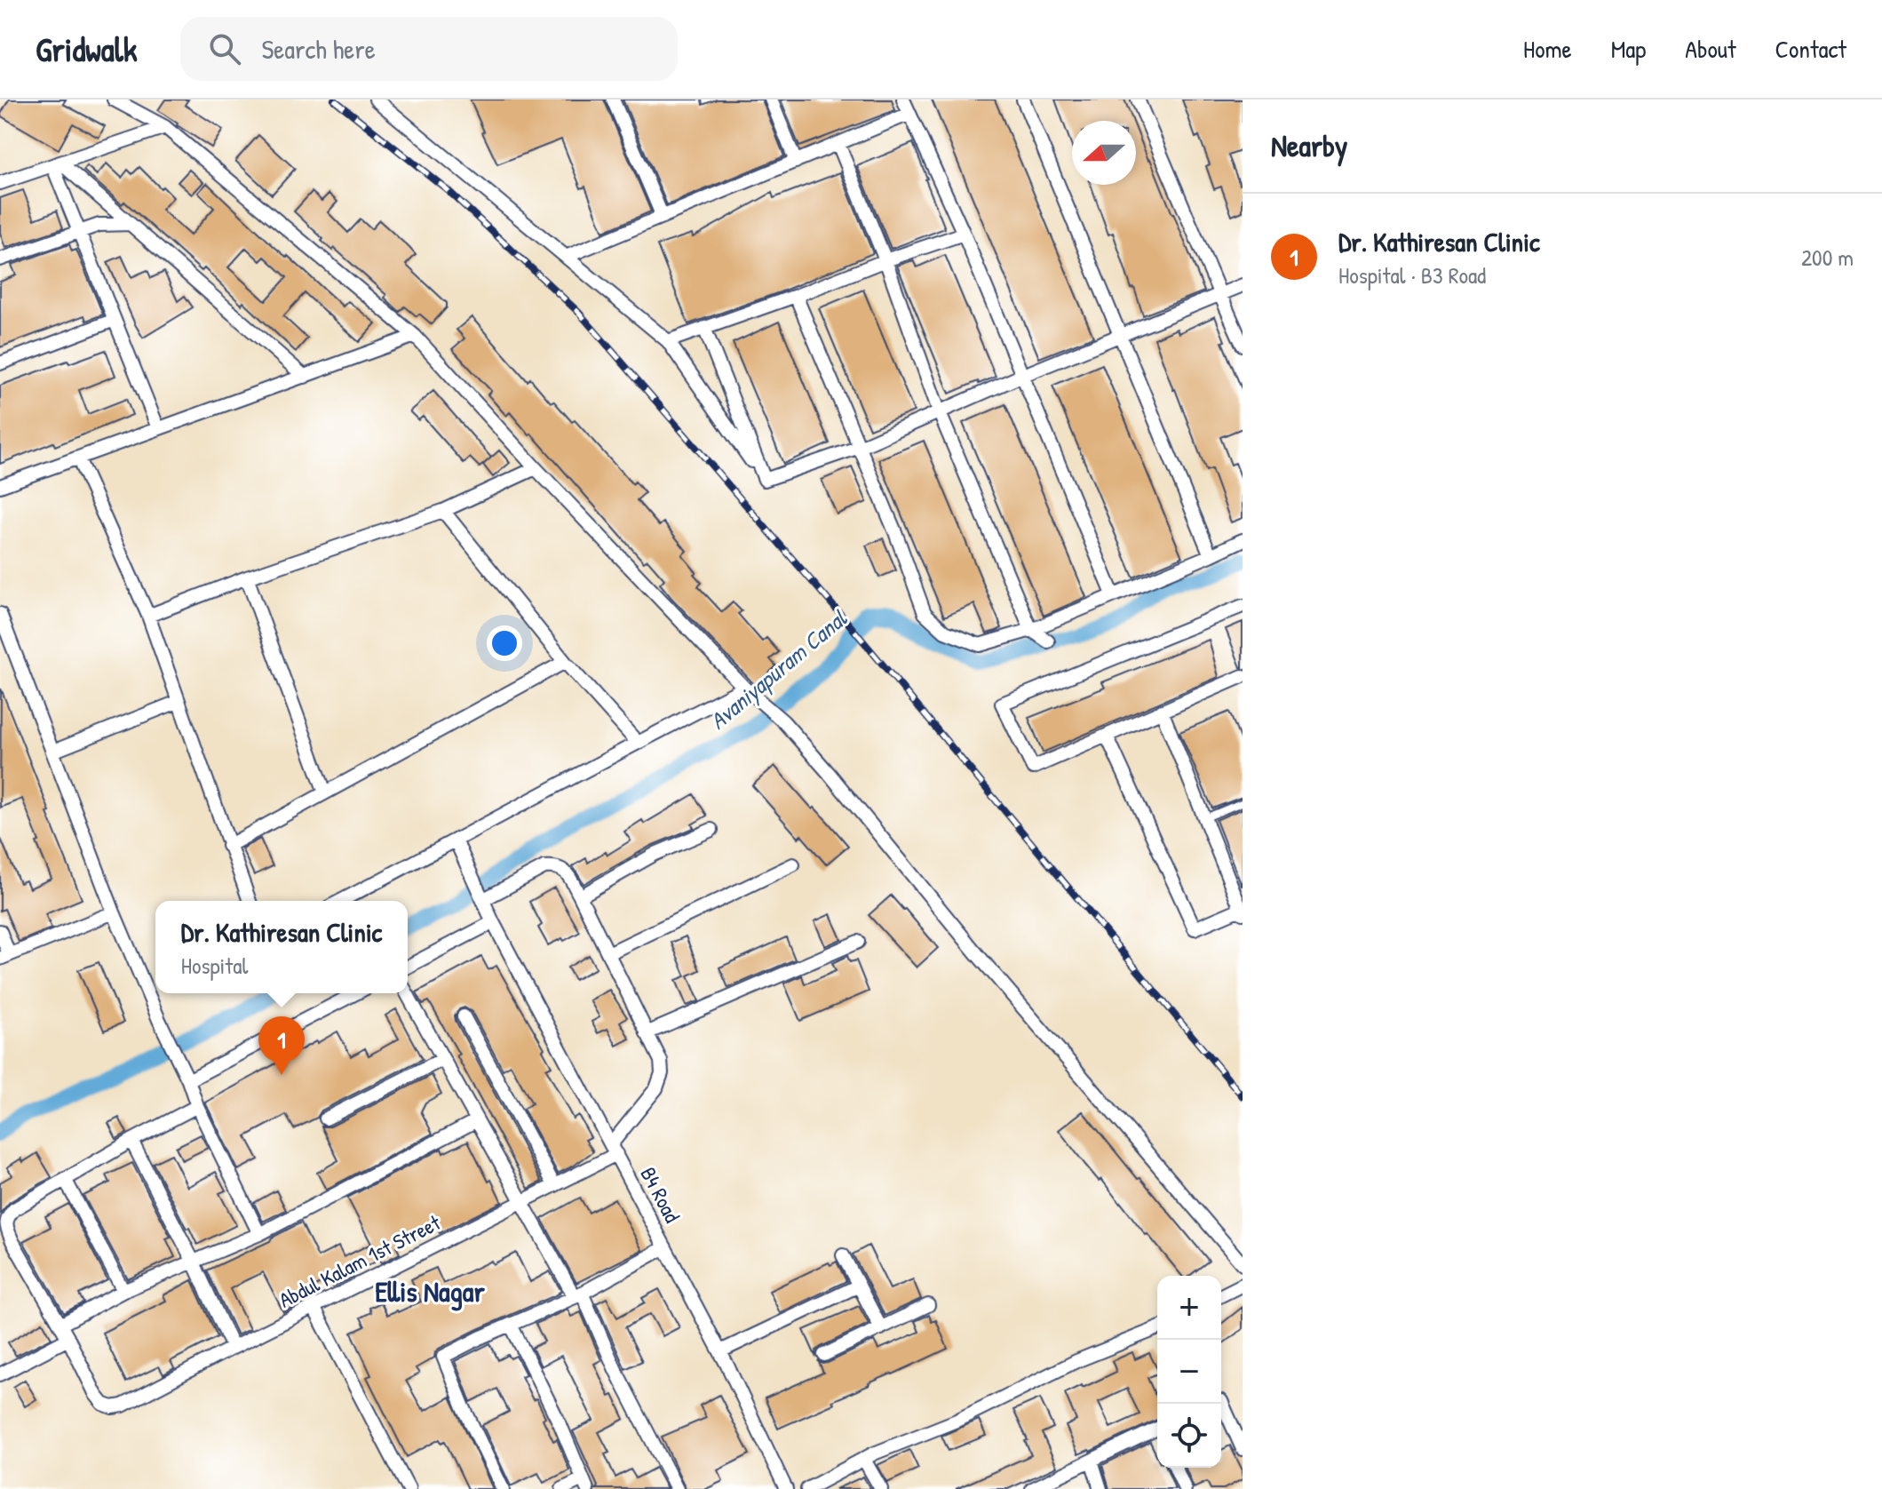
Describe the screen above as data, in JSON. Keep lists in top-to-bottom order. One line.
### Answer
{"streets":{"street":["B4 Road","Abdul Kalam 1st Street"]},"crossings":[["B4 Road","Abdul Kalam 1st Street"]],"districts":["Ellis Nagar"],"water":["Avaniyapuram Canal"],"north":"left","page":{"header":"Gridwalk","search":"Search here","nav":["Home","Map","About","Contact"],"heading":"Nearby","list":[{"mark":"1","name":"Dr. Kathiresan Clinic","note":"Hospital · B3 Road","value":"200 m"}],"popup":["Dr. Kathiresan Clinic","Hospital"],"pins":"1","map_buttons":["+","−"]}}
